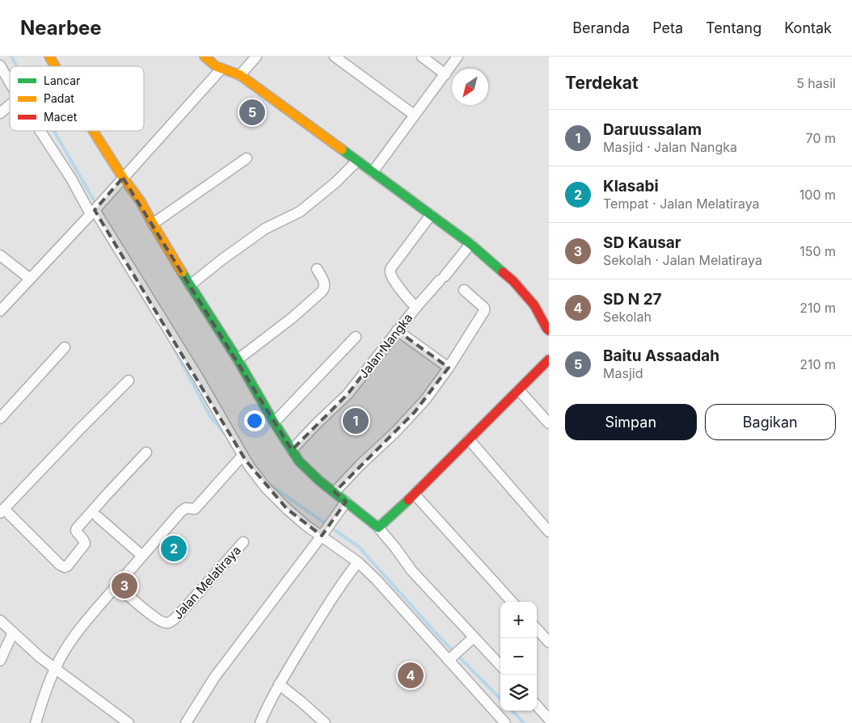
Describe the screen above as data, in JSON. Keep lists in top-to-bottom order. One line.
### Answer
{"streets":{"street":["Jalan Nangka","Jalan Melatiraya"]},"legend":["Lancar","Padat","Macet"],"north":"bottom left","page":{"header":"Nearbee","nav":["Beranda","Peta","Tentang","Kontak"],"heading":["Terdekat","5 hasil"],"pins":["5","1","2","3","4"],"list":[{"mark":"1","name":"Daruussalam","note":"Masjid · Jalan Nangka","value":"70 m"},{"mark":"2","name":"Klasabi","note":"Tempat · Jalan Melatiraya","value":"100 m"},{"mark":"3","name":"SD Kausar","note":"Sekolah · Jalan Melatiraya","value":"150 m"},{"mark":"4","name":"SD N 27","note":"Sekolah","value":"210 m"},{"mark":"5","name":"Baitu Assaadah","note":"Masjid","value":"210 m"}],"buttons":["Simpan","Bagikan"],"map_buttons":["+","−"]}}
